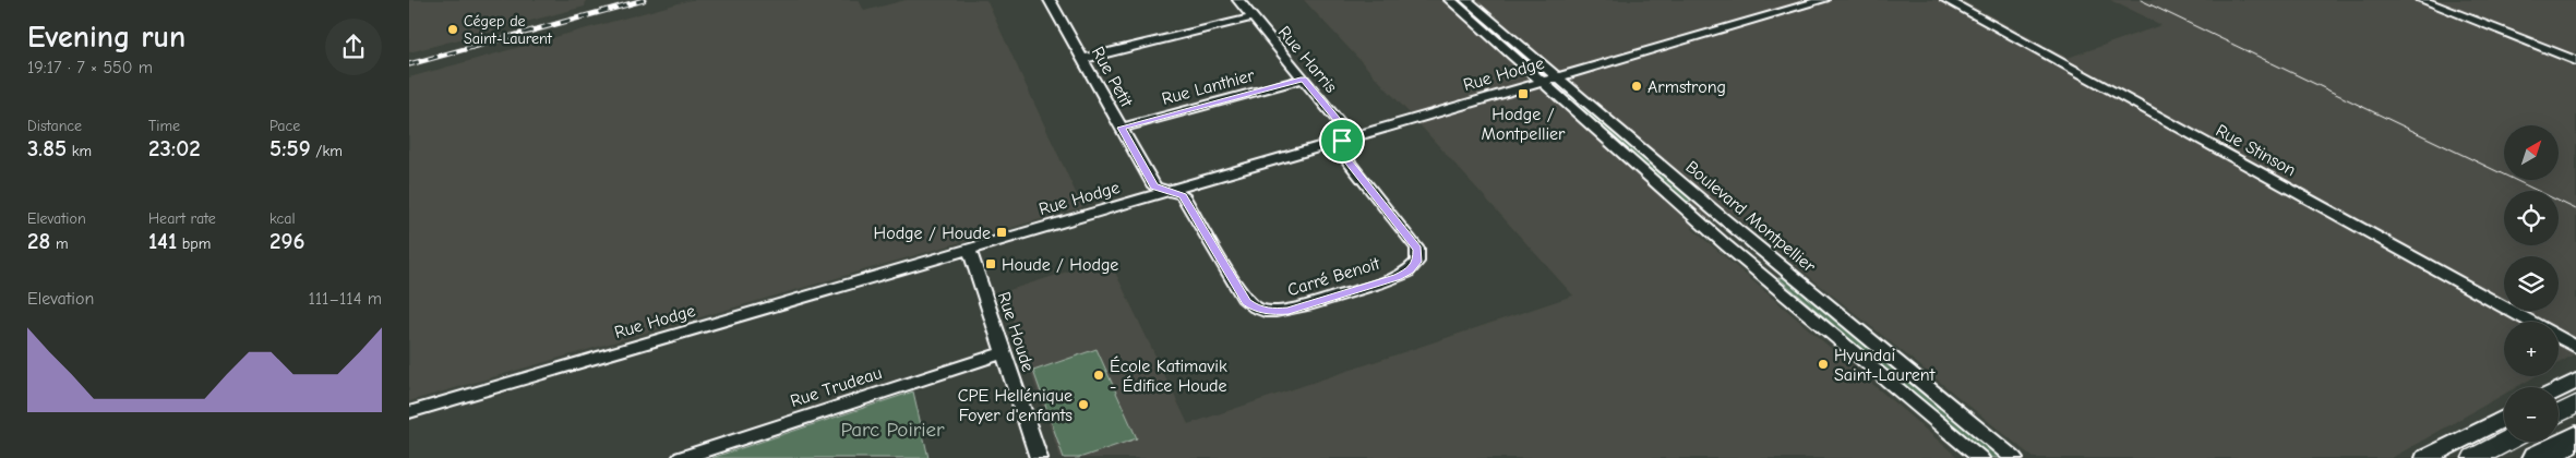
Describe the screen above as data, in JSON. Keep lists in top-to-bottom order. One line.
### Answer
{"streets":{"street":["Rue Harris","Rue Hodge","Rue Petit","Rue Lanthier","Rue Stinson","Boulevard Montpellier","Carré Benoit","Rue Houde","Rue Trudeau"]},"crossings":[["Rue Harris","Rue Hodge"],["Rue Harris","Rue Lanthier"],["Rue Harris","Carré Benoit"],["Rue Hodge","Rue Petit"],["Rue Hodge","Boulevard Montpellier"],["Rue Hodge","Carré Benoit"],["Rue Hodge","Rue Houde"],["Rue Petit","Rue Lanthier"],["Rue Petit","Carré Benoit"],["Rue Houde","Rue Trudeau"]],"parks":["Parc Poirier"],"places":{"other":["Cégep de Saint-Laurent","Armstrong","Hyundai Saint-Laurent","École Katimavik - Édifice Houde","CPE Hellénique Foyer d'enfants"],"transit":["Hodge / Montpellier","Hodge / Houde","Houde / Hodge"]},"north":"top right","page":{"heading":["Evening run","19:17 · 7 × 550 m"],"stats":[["Distance","3.85 km"],["Time","23:02"],["Pace","5:59 /km"],["Elevation","28 m"],["Heart rate","141 bpm"],["kcal","296"]],"map_buttons":["+","−"],"chart":["Elevation","111–114 m"]}}
